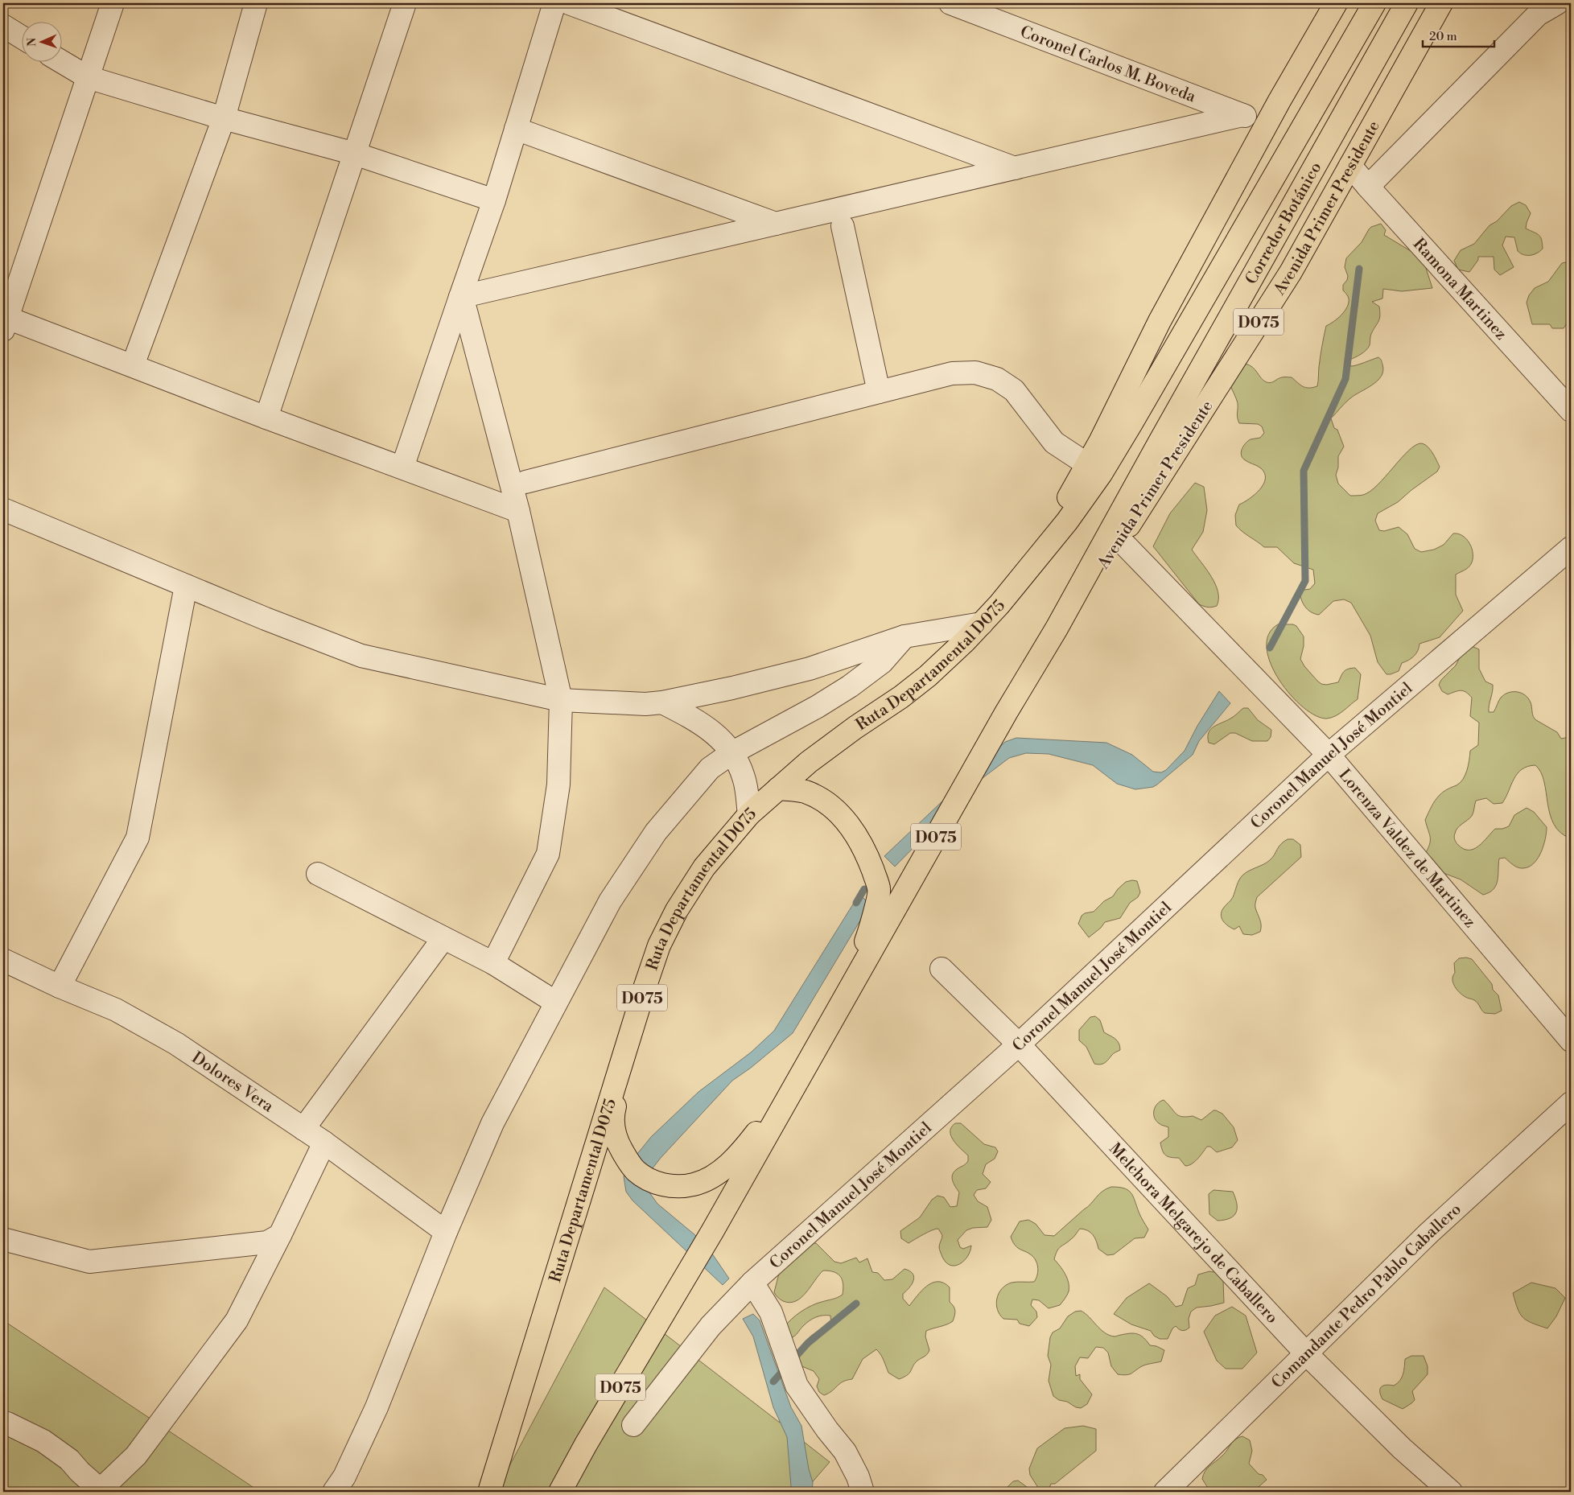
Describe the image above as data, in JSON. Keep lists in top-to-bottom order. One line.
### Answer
{"streets":{"highway":["Avenida Primer Presidente","Corredor Botánico","D075","Ruta Departamental D075"],"street":["Coronel Carlos M. Boveda","Ramona Martinez","Coronel Manuel José Montiel","Lorenza Valdez de Martinez","Dolores Vera","Melchora Melgarejo de Caballero","Comandante Pedro Pablo Caballero"]},"crossings":[["Coronel Carlos M. Boveda","D075"],["Avenida Primer Presidente","Corredor Botánico"],["Avenida Primer Presidente","Ramona Martinez"],["Avenida Primer Presidente","D075"],["Avenida Primer Presidente","Lorenza Valdez de Martinez"],["Corredor Botánico","D075"],["Corredor Botánico","Ruta Departamental D075"],["D075","Ruta Departamental D075"],["Coronel Manuel José Montiel","Lorenza Valdez de Martinez"],["Coronel Manuel José Montiel","Melchora Melgarejo de Caballero"],["Melchora Melgarejo de Caballero","Comandante Pedro Pablo Caballero"]],"scale_bar":"20 m","north":"left"}
